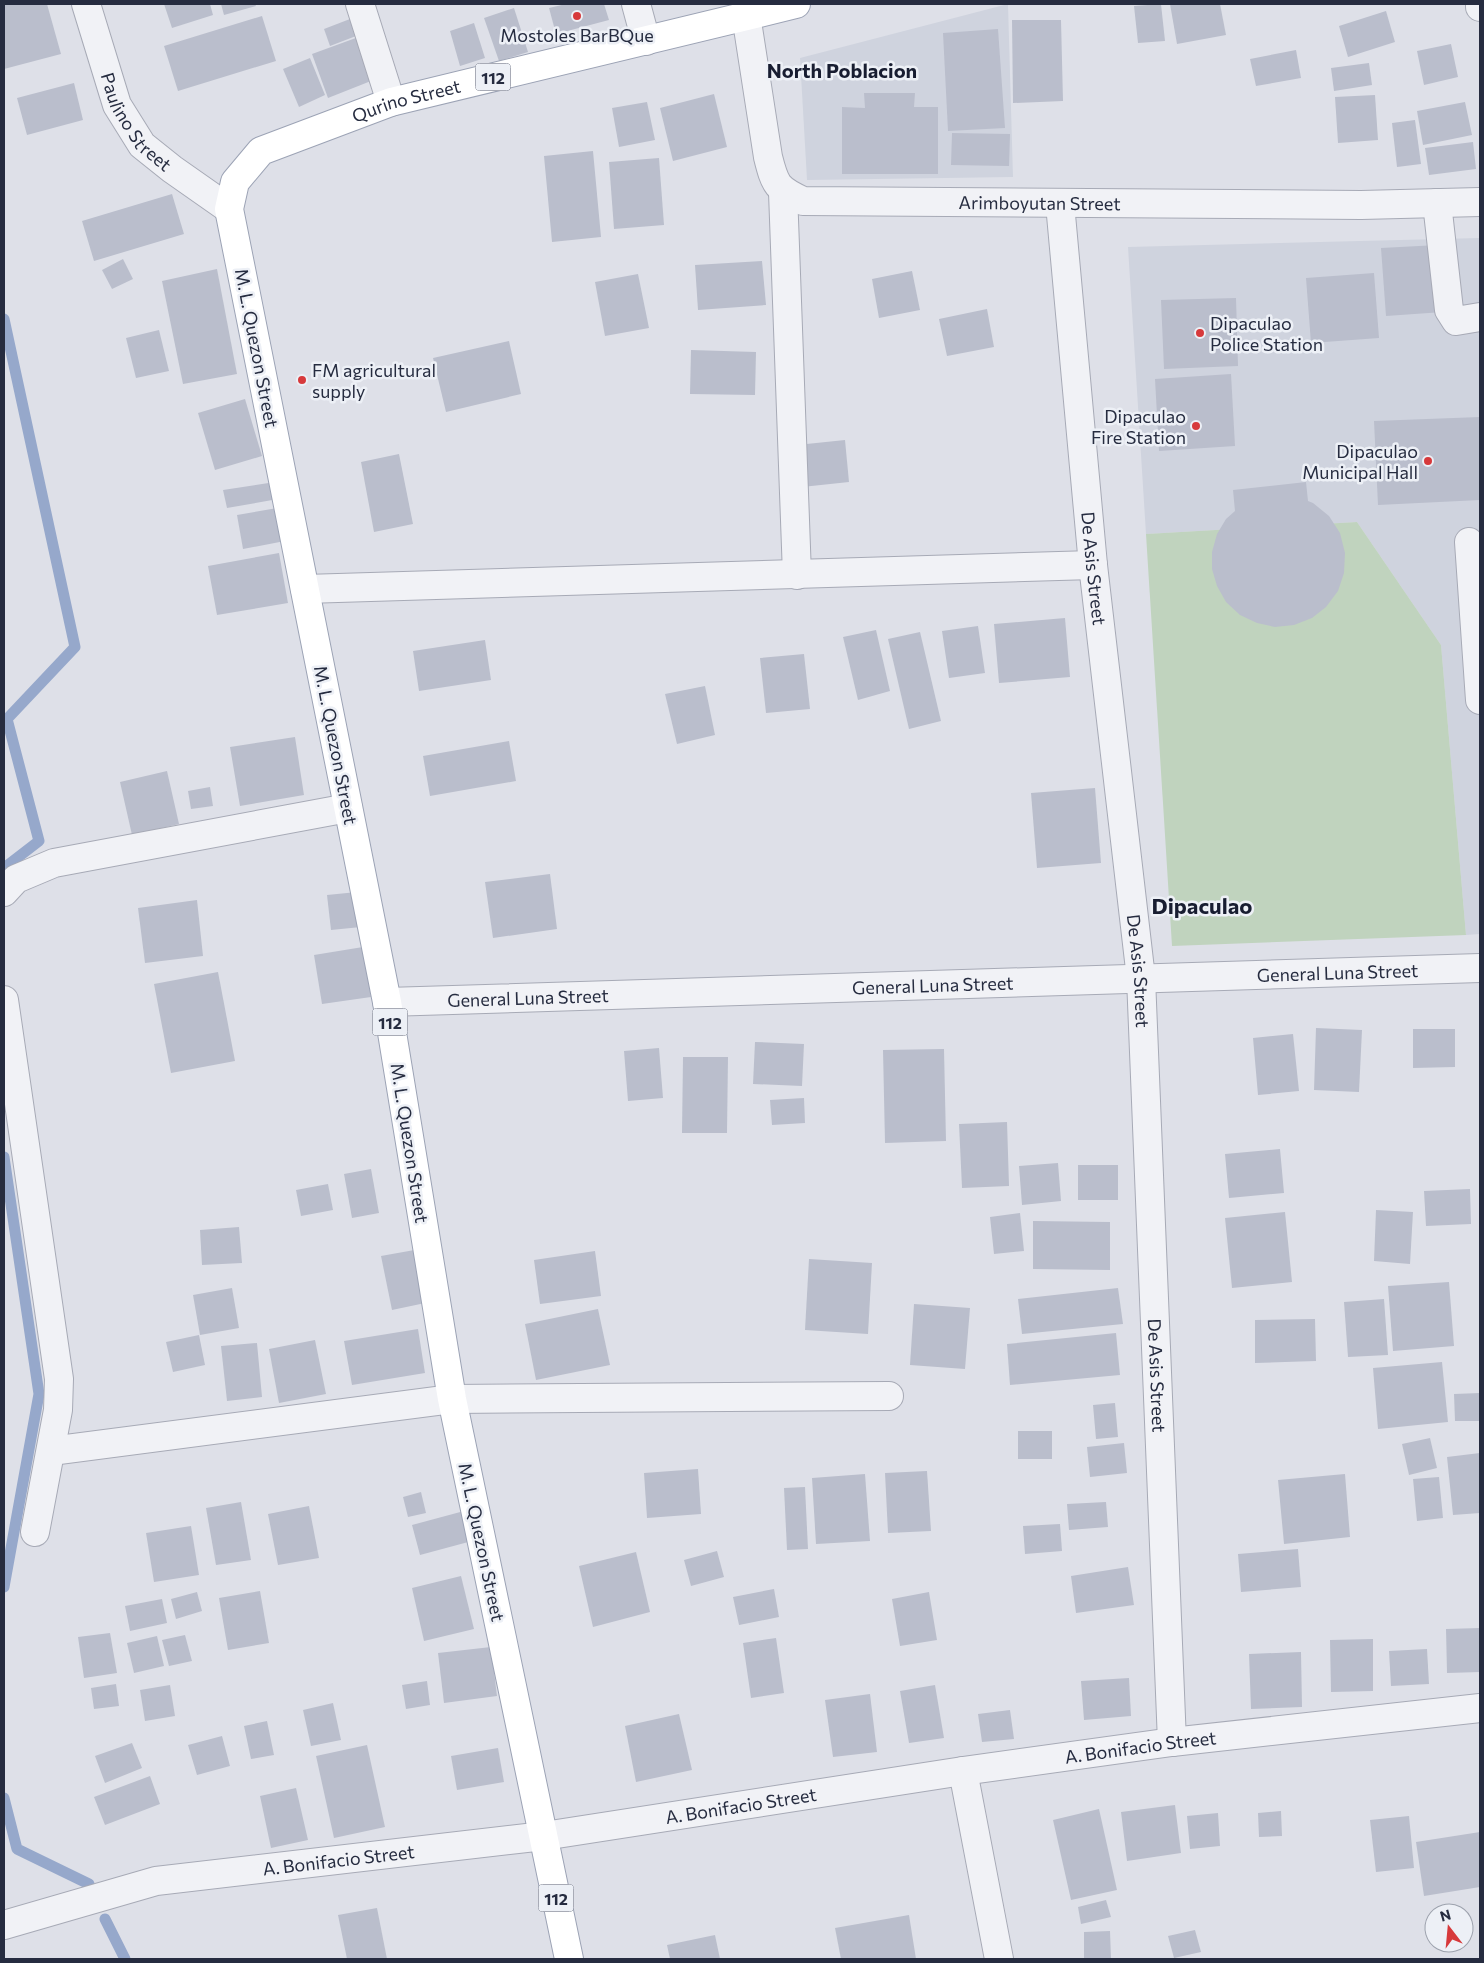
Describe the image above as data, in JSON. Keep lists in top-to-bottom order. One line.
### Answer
{"streets":{"main road":["112","Qurino Street","M. L. Quezon Street"],"street":["Paulino Street","Arimboyutan Street","De Asis Street","General Luna Street","A. Bonifacio Street"]},"crossings":[["Qurino Street","Paulino Street"],["Qurino Street","M. L. Quezon Street"],["Paulino Street","M. L. Quezon Street"],["Arimboyutan Street","De Asis Street"],["M. L. Quezon Street","General Luna Street"],["M. L. Quezon Street","A. Bonifacio Street"],["De Asis Street","General Luna Street"],["De Asis Street","A. Bonifacio Street"]],"districts":["North Poblacion","Dipaculao"],"places":["Mostoles BarBQue","Dipaculao Police Station","FM agricultural supply","Dipaculao Fire Station","Dipaculao Municipal Hall"],"north":"top"}
